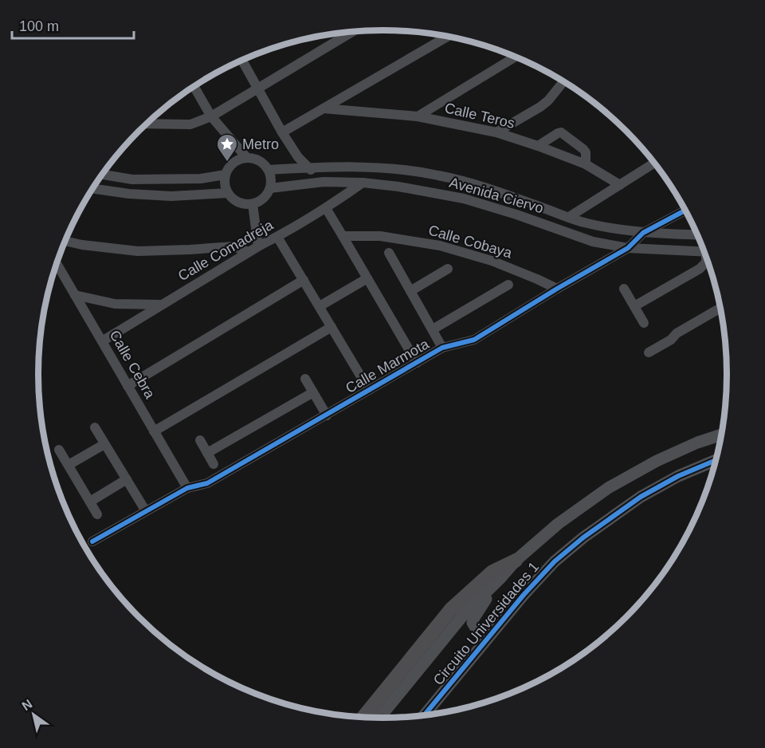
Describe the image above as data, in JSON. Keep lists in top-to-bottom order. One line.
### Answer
{"streets":{"main road":["Circuito Universidades 1"],"street":["Calle Teros","Avenida Ciervo","Calle Cobaya","Calle Comadreja","Calle Cebra","Calle Marmota"]},"crossings":[["Avenida Ciervo","Calle Comadreja"],["Avenida Ciervo","Calle Marmota"],["Calle Cobaya","Calle Marmota"],["Calle Comadreja","Calle Cebra"],["Calle Cebra","Calle Marmota"]],"places":{"place":["Metro"]},"scale_bar":"100 m","north":"top left"}
